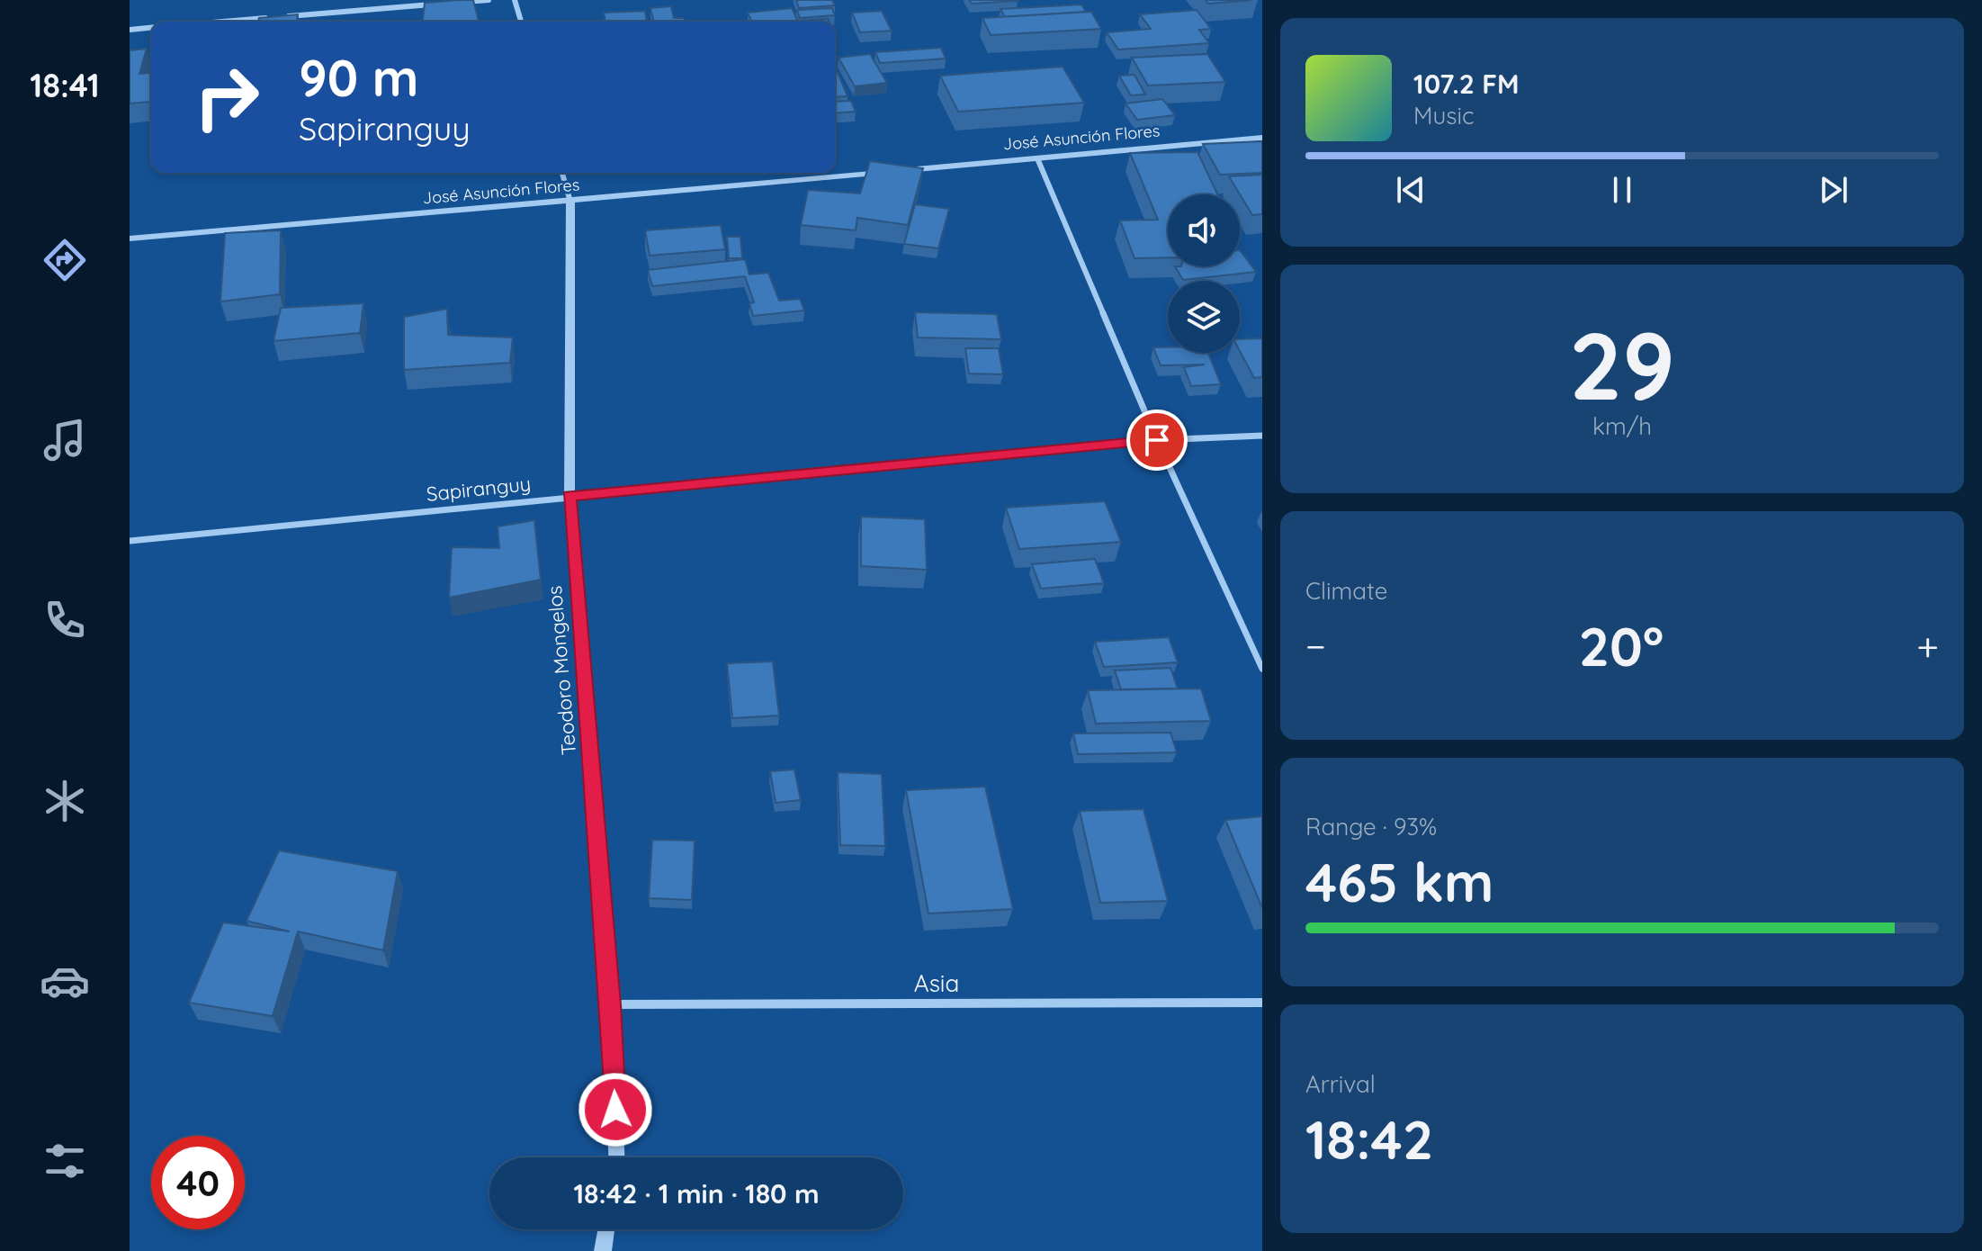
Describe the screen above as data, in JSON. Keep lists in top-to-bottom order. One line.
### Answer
{"streets":{"street":["José Asunción Flores","Sapiranguy","Teodoro Mongelos","Asia"]},"crossings":[["José Asunción Flores","Teodoro Mongelos"],["Sapiranguy","Teodoro Mongelos"],["Teodoro Mongelos","Asia"]],"page":{"tabs":"18:41","turn":["90 m","Sapiranguy"],"song":["107.2 FM","Music"],"tile":[["29","km/h"],"Climate",["Range · 93%","465 km"],["Arrival","18:42"]],"heat":["−","20°","+"],"limit":"40","trip":"18:42 · 1 min · 180 m"}}
